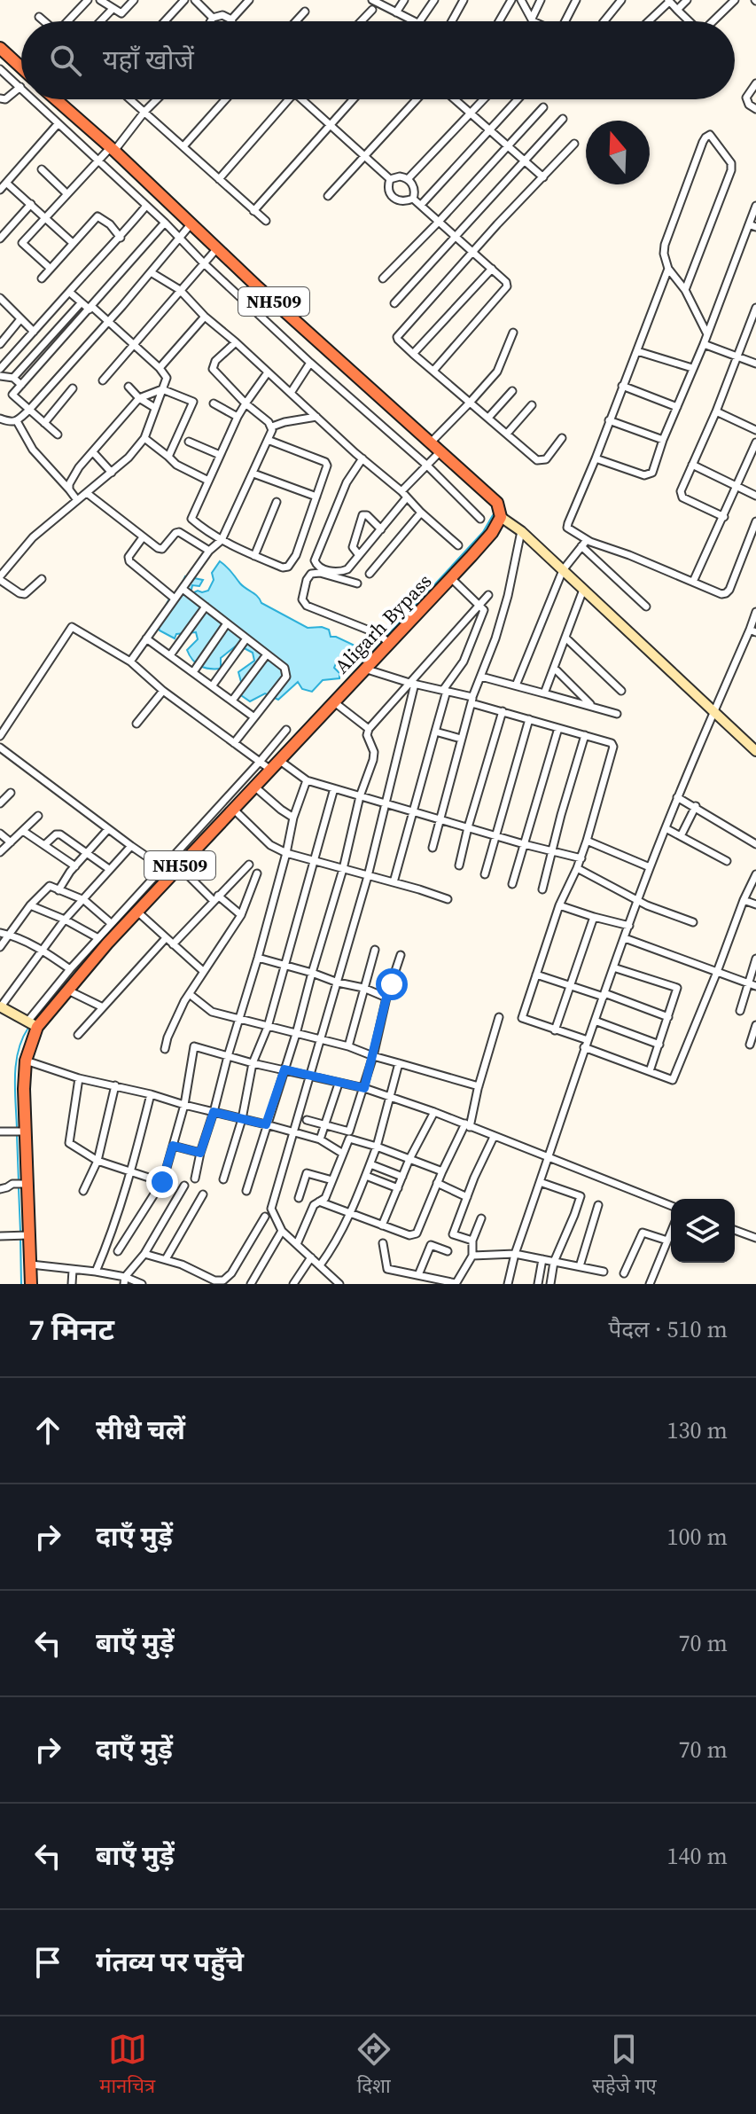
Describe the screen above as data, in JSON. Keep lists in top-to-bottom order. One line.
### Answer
{"streets":{"highway":["NH509","Aligarh Bypass"]},"crossings":[["NH509","Aligarh Bypass"]],"north":"top","page":{"search":"यहाँ खोजें","heading":["7 मिनट","पैदल · 510 m"],"list":[["सीधे चलें","130 m"],["दाएँ मुड़ें","100 m"],["बाएँ मुड़ें","70 m"],["दाएँ मुड़ें","70 m"],["बाएँ मुड़ें","140 m"],"गंतव्य पर पहुँचे"],"nav":["मानचित्र","दिशा","सहेजे गए"]}}
